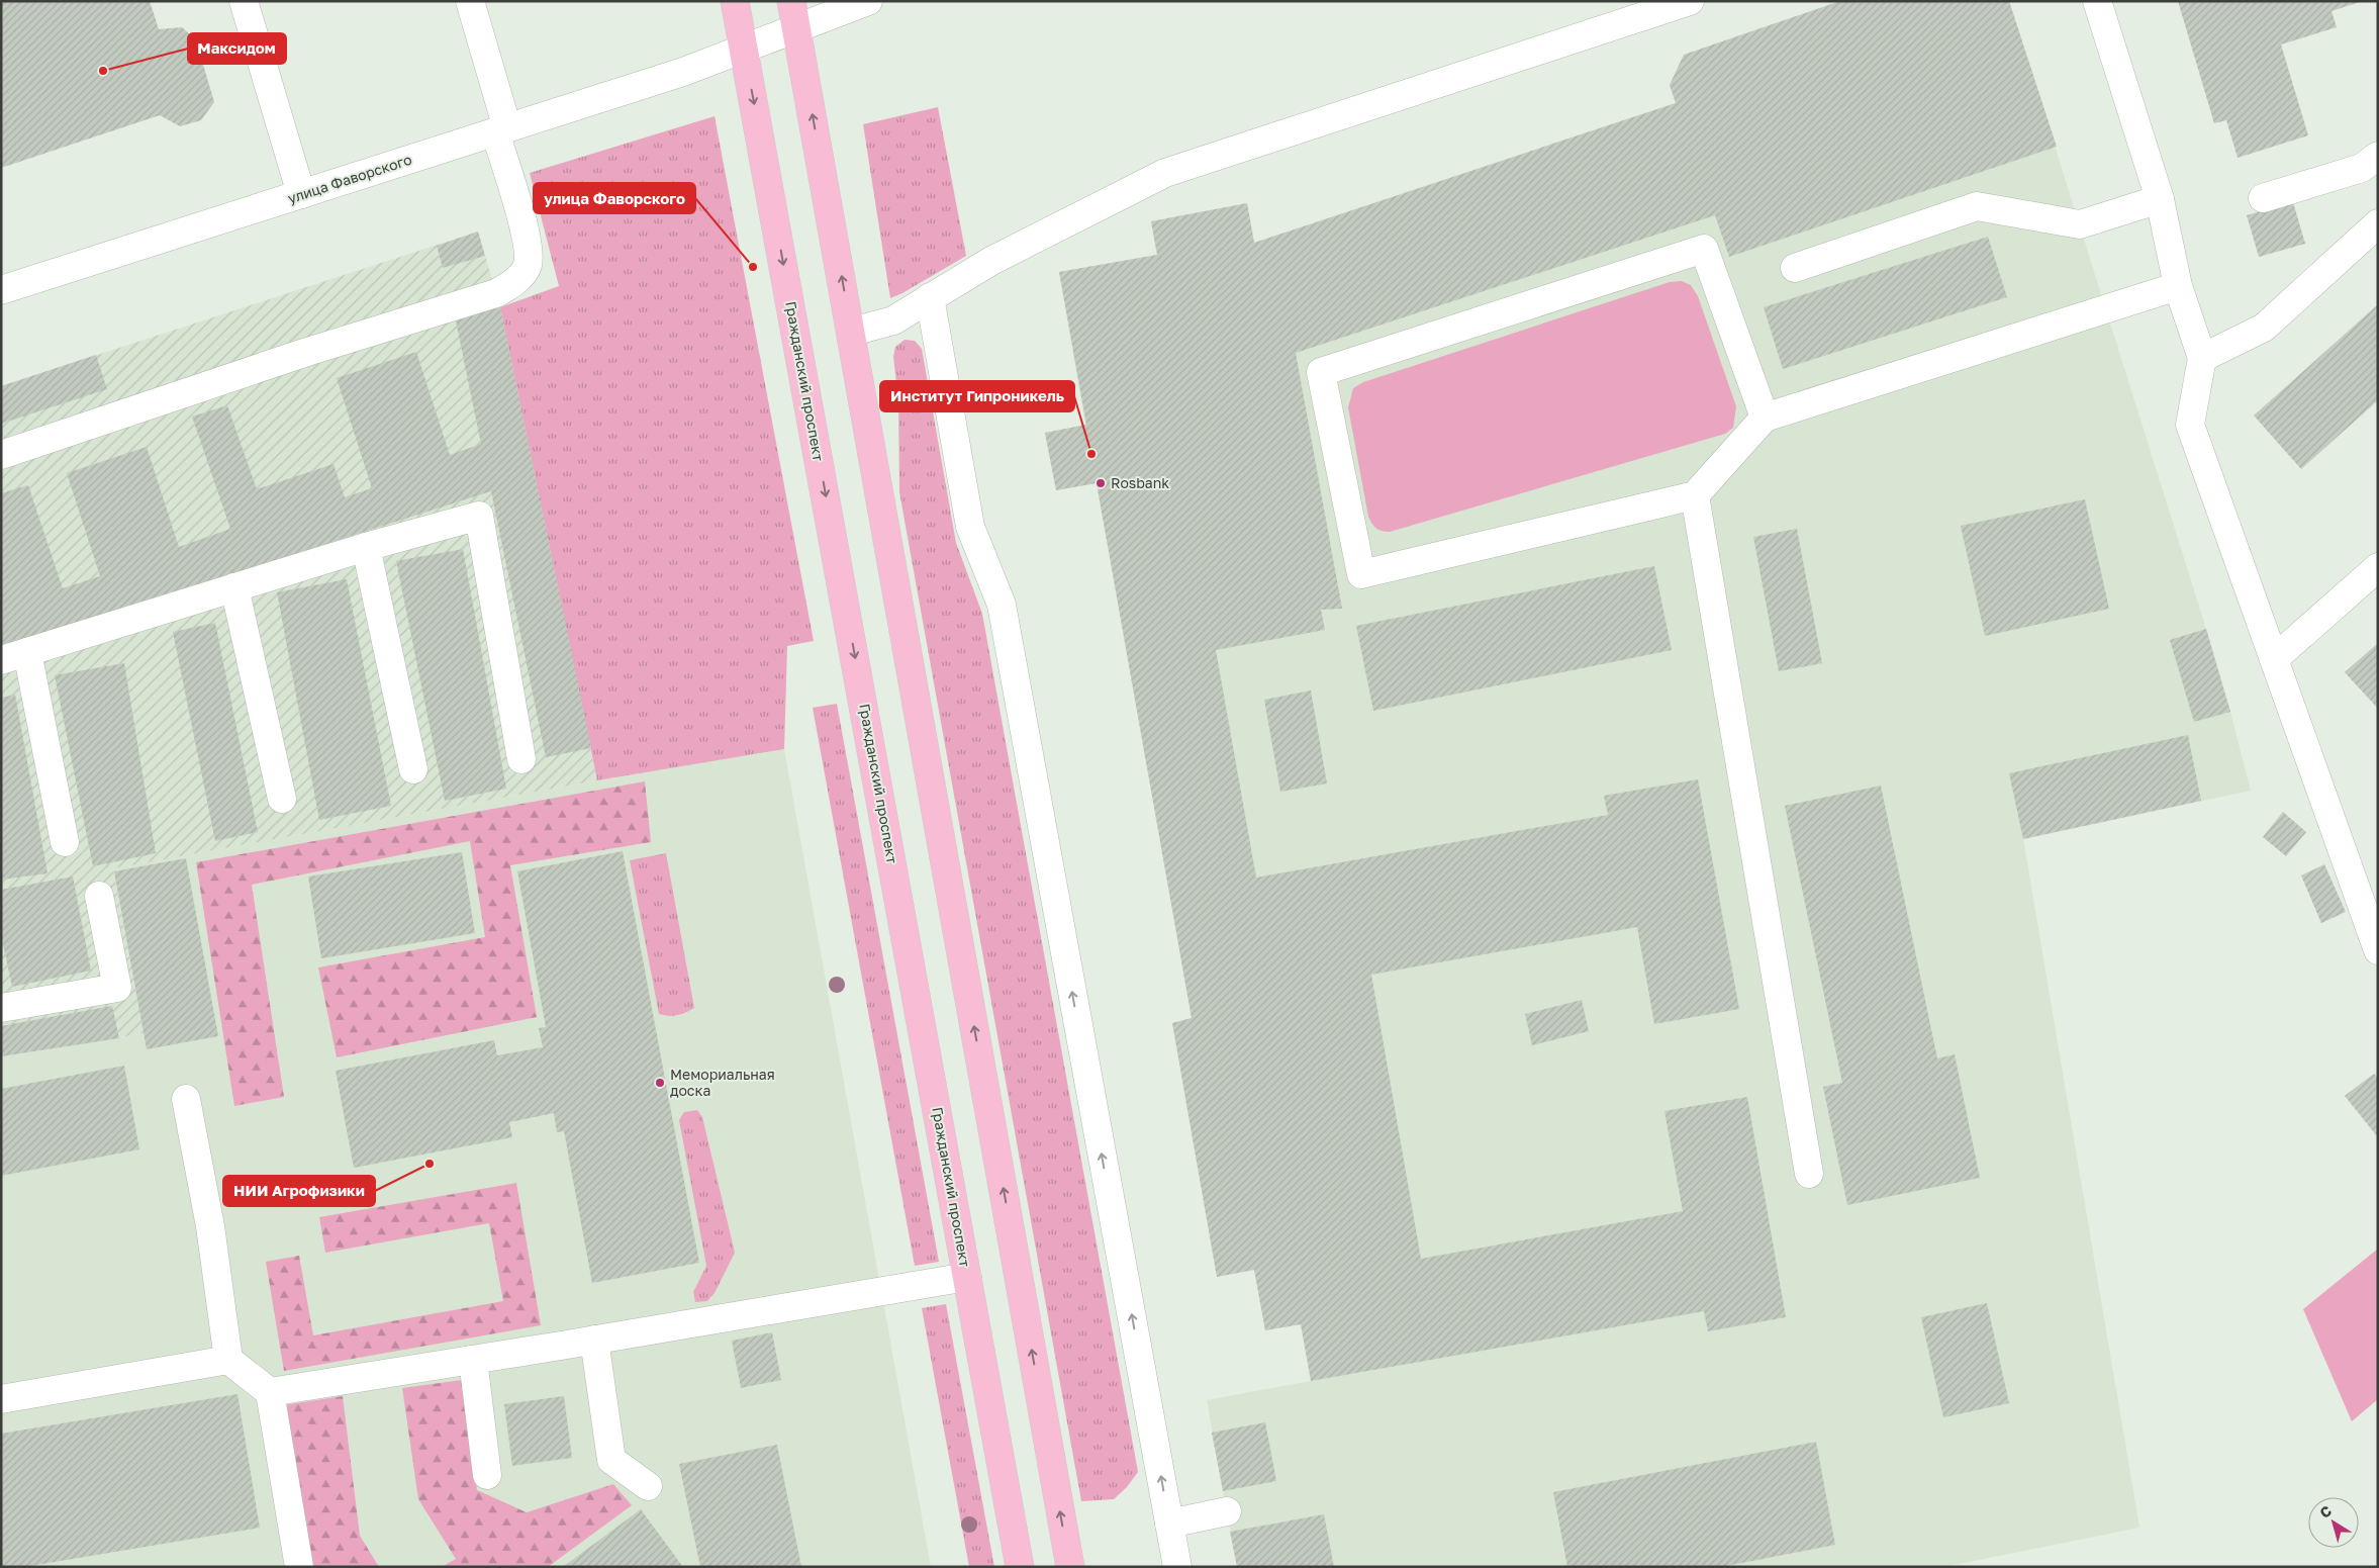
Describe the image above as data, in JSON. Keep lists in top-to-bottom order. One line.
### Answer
{"streets":{"main road":["Гражданский проспект"],"street":["улица Фаворского"]},"crossings":[["улица Фаворского","Гражданский проспект"]],"places":["Максидом","улица Фаворского","Институт Гипроникель","Rosbank","Мемориальная доска","НИИ Агрофизики"],"north":"top left"}
